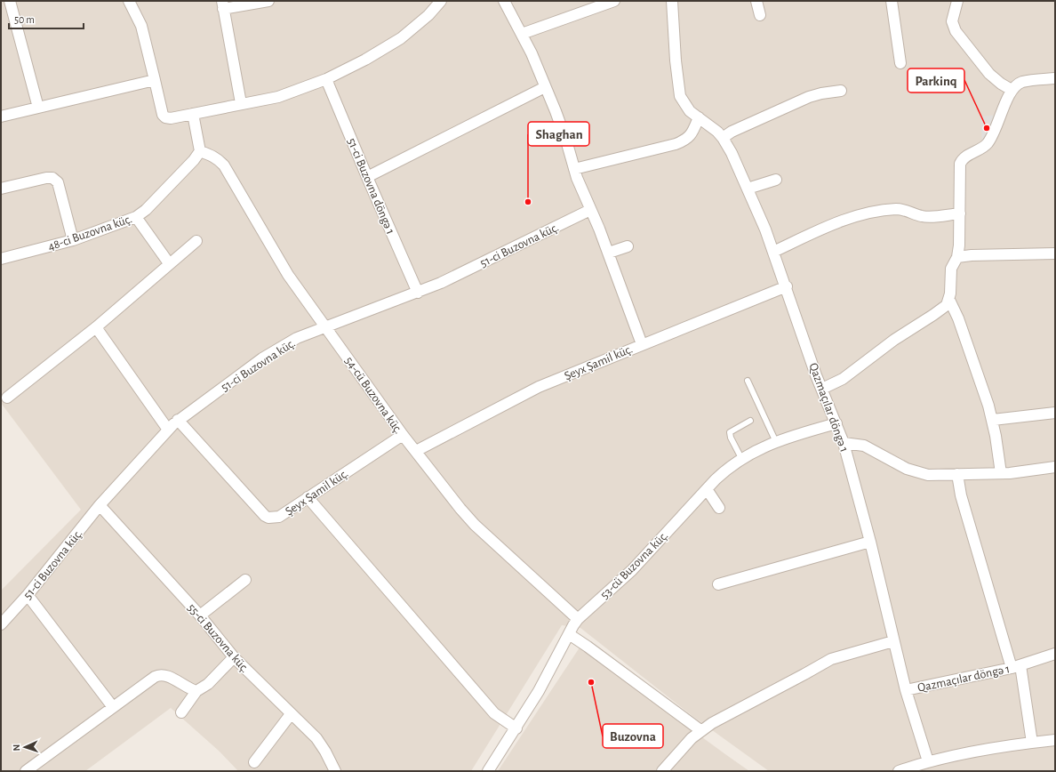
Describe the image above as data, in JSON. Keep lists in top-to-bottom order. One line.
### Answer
{"streets":{"street":["51-ci Buzovna döngə 1","48-ci Buzovna küç.","51-ci Buzovna küç.","Şeyx Şamil küç.","54-cü Buzovna küç.","Qazmaçılar döngə 1","53-cü Buzovna küç.","55-ci Buzovna küç."]},"crossings":[["51-ci Buzovna döngə 1","51-ci Buzovna küç."],["48-ci Buzovna küç.","54-cü Buzovna küç."],["51-ci Buzovna küç.","Şeyx Şamil küç."],["51-ci Buzovna küç.","54-cü Buzovna küç."],["51-ci Buzovna küç.","55-ci Buzovna küç."],["Şeyx Şamil küç.","54-cü Buzovna küç."],["Şeyx Şamil küç.","Qazmaçılar döngə 1"],["54-cü Buzovna küç.","53-cü Buzovna küç."],["Qazmaçılar döngə 1","53-cü Buzovna küç."]],"places":["Parkinq","Shaghan","Buzovna"],"scale_bar":"50 m","north":"left"}
